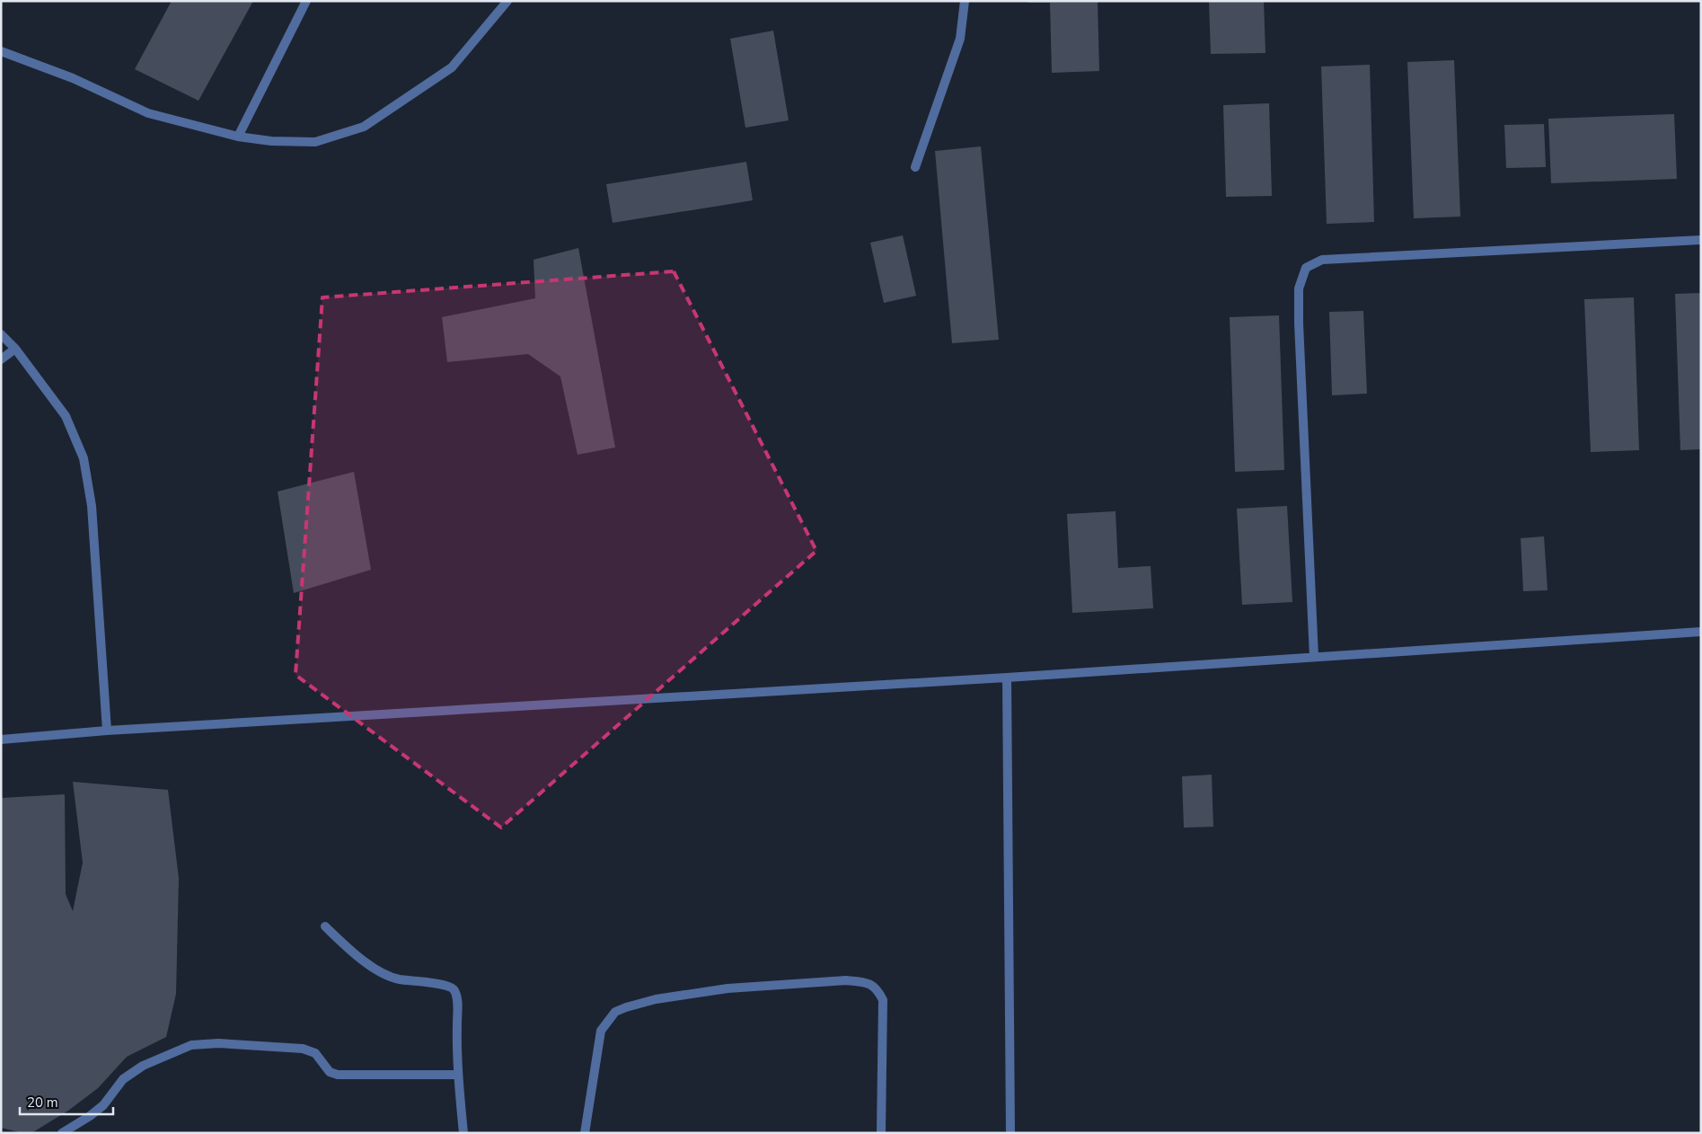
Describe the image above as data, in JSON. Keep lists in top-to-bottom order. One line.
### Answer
{"scale_bar":"20 m"}
